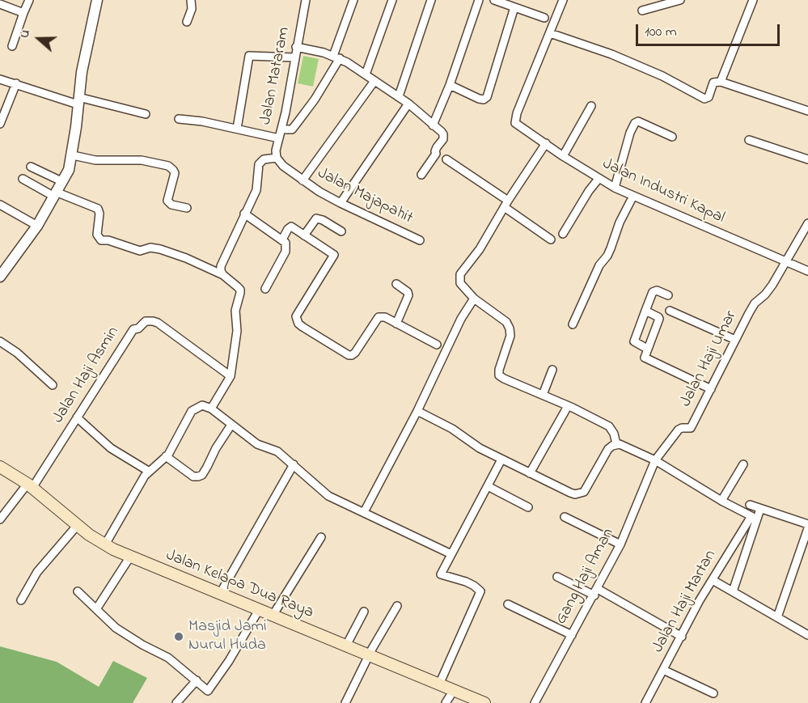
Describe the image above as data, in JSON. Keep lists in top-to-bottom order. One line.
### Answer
{"streets":{"main road":["Jalan Kelapa Dua Raya"],"street":["Jalan Mataram","Jalan Industri Kapal","Jalan Majapahit","Jalan Haji Umar","Jalan Haji Asmin","Gang Haji Aman","Jalan Haji Martan"]},"crossings":[["Jalan Mataram","Jalan Majapahit"],["Jalan Industri Kapal","Jalan Haji Umar"],["Jalan Haji Umar","Gang Haji Aman"],["Jalan Haji Asmin","Jalan Kelapa Dua Raya"]],"places":["Masjid Jami Nurul Huda"],"scale_bar":"100 m","north":"left"}
